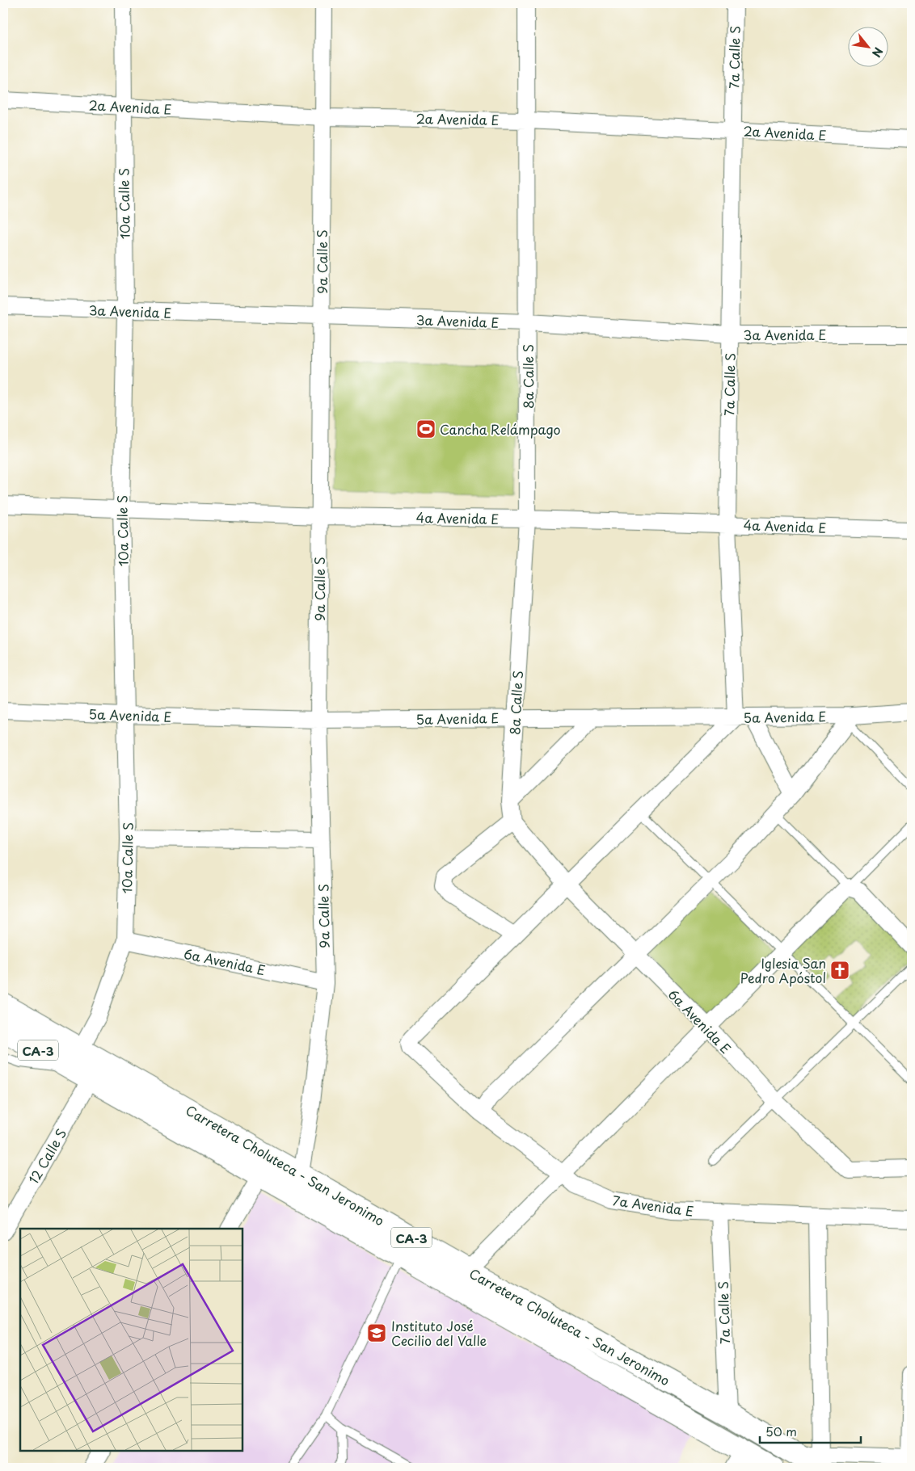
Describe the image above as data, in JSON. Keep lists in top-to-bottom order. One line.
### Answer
{"streets":{"highway":["CA-3","Carretera Choluteca - San Jeronimo"],"street":["7a Calle S","2a Avenida E","10a Calle S","9a Calle S","3a Avenida E","8a Calle S","4a Avenida E","5a Avenida E","6a Avenida E","12 Calle S","7a Avenida E"]},"crossings":[["7a Calle S","2a Avenida E"],["7a Calle S","3a Avenida E"],["7a Calle S","4a Avenida E"],["7a Calle S","5a Avenida E"],["7a Calle S","Carretera Choluteca - San Jeronimo"],["7a Calle S","7a Avenida E"],["2a Avenida E","10a Calle S"],["2a Avenida E","9a Calle S"],["2a Avenida E","8a Calle S"],["10a Calle S","3a Avenida E"],["10a Calle S","4a Avenida E"],["10a Calle S","5a Avenida E"],["10a Calle S","6a Avenida E"],["10a Calle S","Carretera Choluteca - San Jeronimo"],["9a Calle S","3a Avenida E"],["9a Calle S","4a Avenida E"],["9a Calle S","5a Avenida E"],["9a Calle S","6a Avenida E"],["9a Calle S","Carretera Choluteca - San Jeronimo"],["3a Avenida E","8a Calle S"],["8a Calle S","4a Avenida E"],["8a Calle S","5a Avenida E"],["8a Calle S","6a Avenida E"],["12 Calle S","Carretera Choluteca - San Jeronimo"]],"places":{"sports":["Cancha Relámpago"],"church":["Iglesia San Pedro Apóstol"],"school or university":["Instituto José Cecilio del Valle"]},"scale_bar":"50 m","north":"bottom right"}
